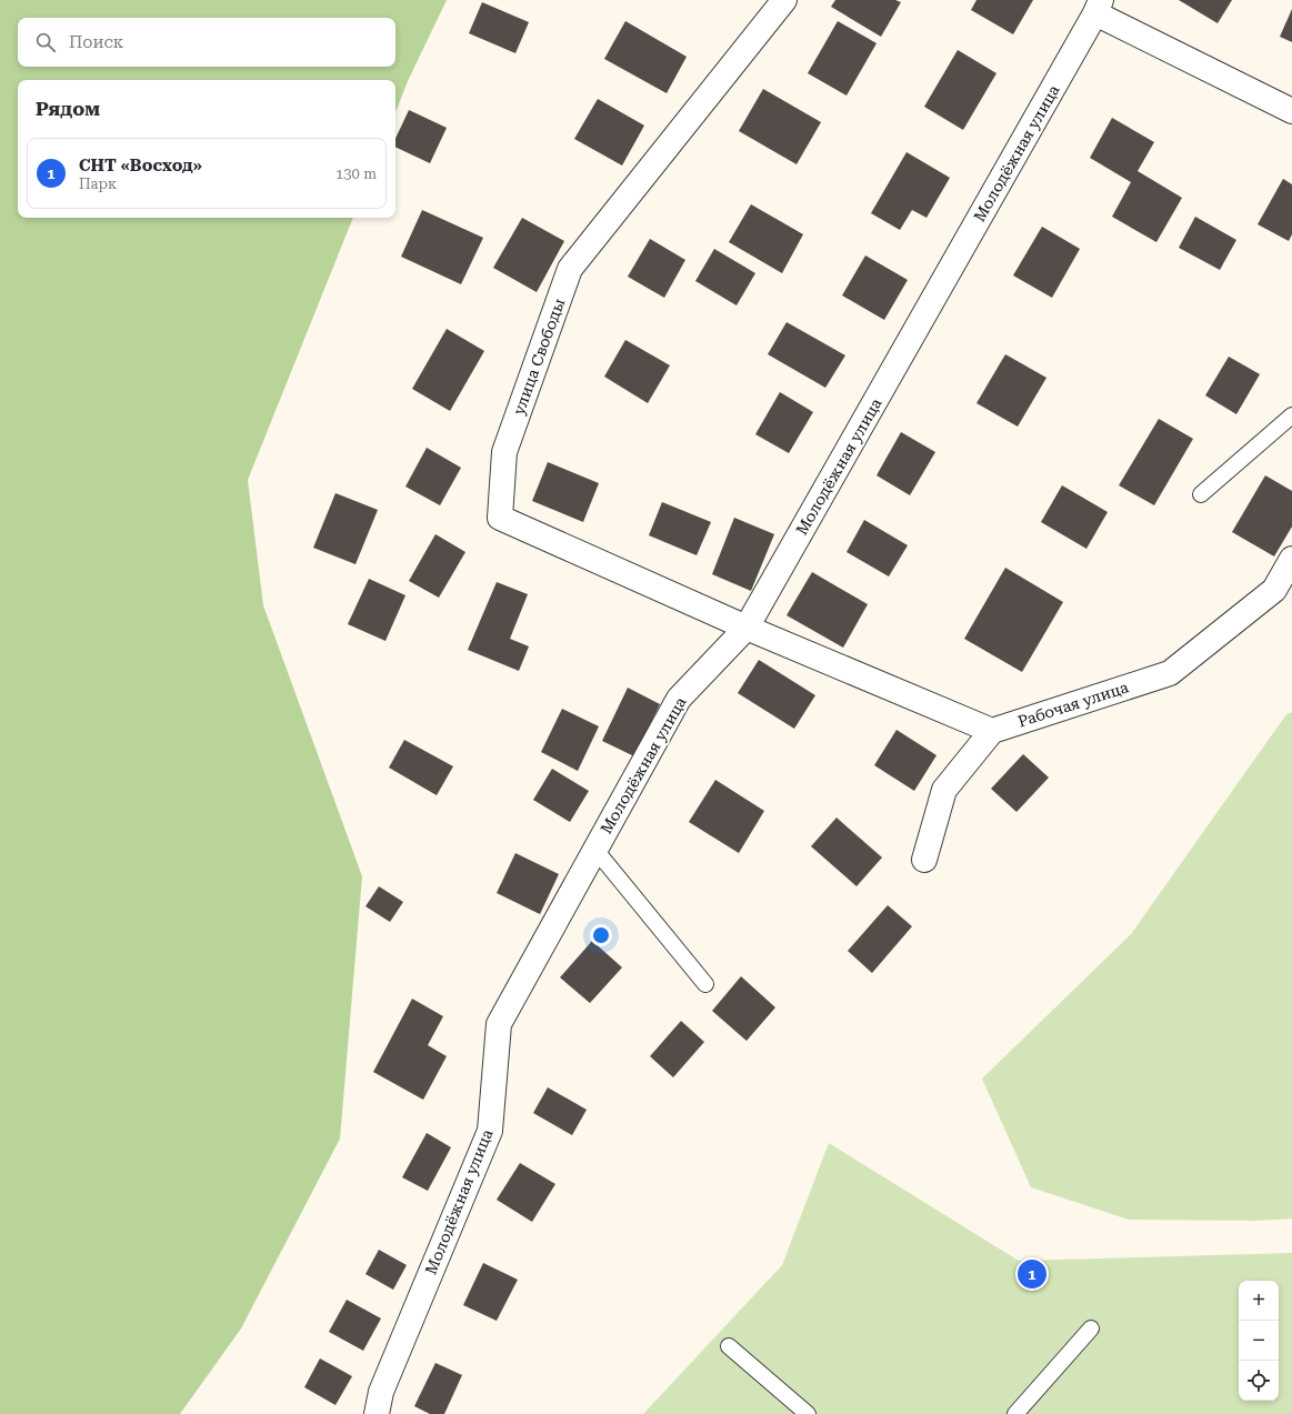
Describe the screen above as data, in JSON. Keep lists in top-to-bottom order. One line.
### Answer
{"streets":{"street":["Молодёжная улица","улица Свободы","Рабочая улица"]},"crossings":[["Молодёжная улица","улица Свободы"]],"page":{"search":"Поиск","heading":"Рядом","list":[{"mark":"1","name":"СНТ «Восход»","note":"Парк","value":"130 m"}],"pins":"1","map_buttons":["+","−"]}}
